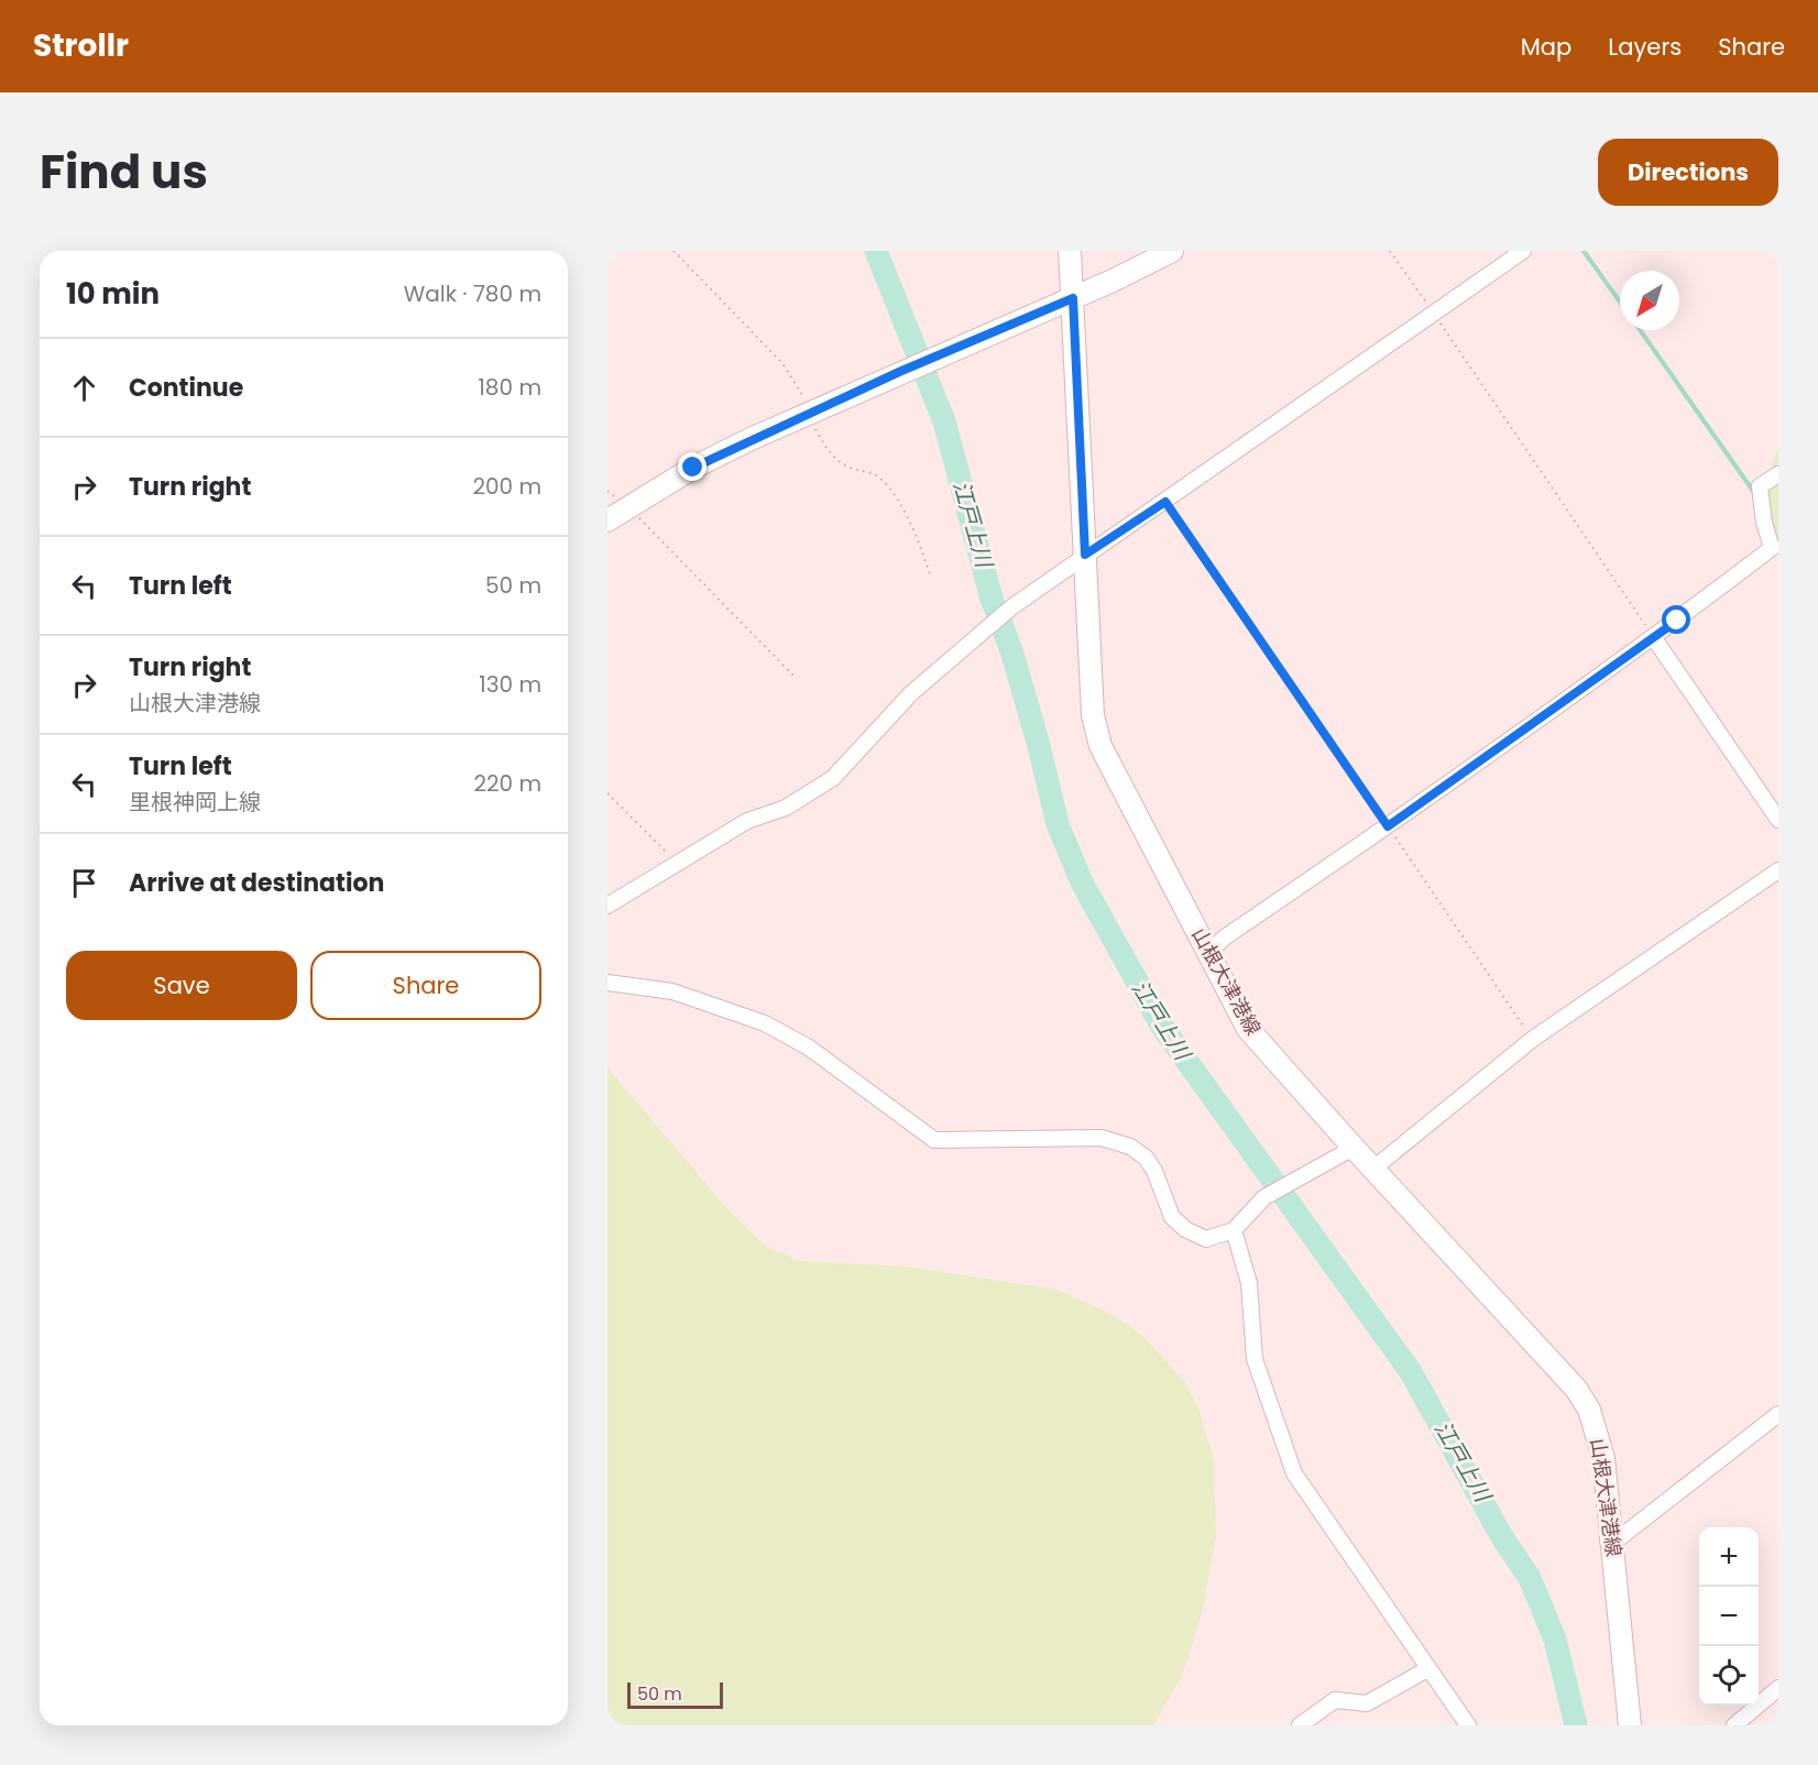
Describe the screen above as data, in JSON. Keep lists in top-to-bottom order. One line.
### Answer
{"streets":{"main road":["山根大津港線"]},"water":["江戸上川"],"scale_bar":"50 m","north":"bottom left","page":{"header":"Strollr","nav":["Map","Layers","Share"],"title":"Find us","buttons":["Directions",["Save","Share"]],"heading":["10 min","Walk · 780 m"],"list":[["Continue","180 m"],["Turn right","200 m"],["Turn left","50 m"],["Turn right","山根大津港線","130 m"],["Turn left","里根神岡上線","220 m"],"Arrive at destination"],"map_buttons":["+","−"],"scale":"50 m"}}
